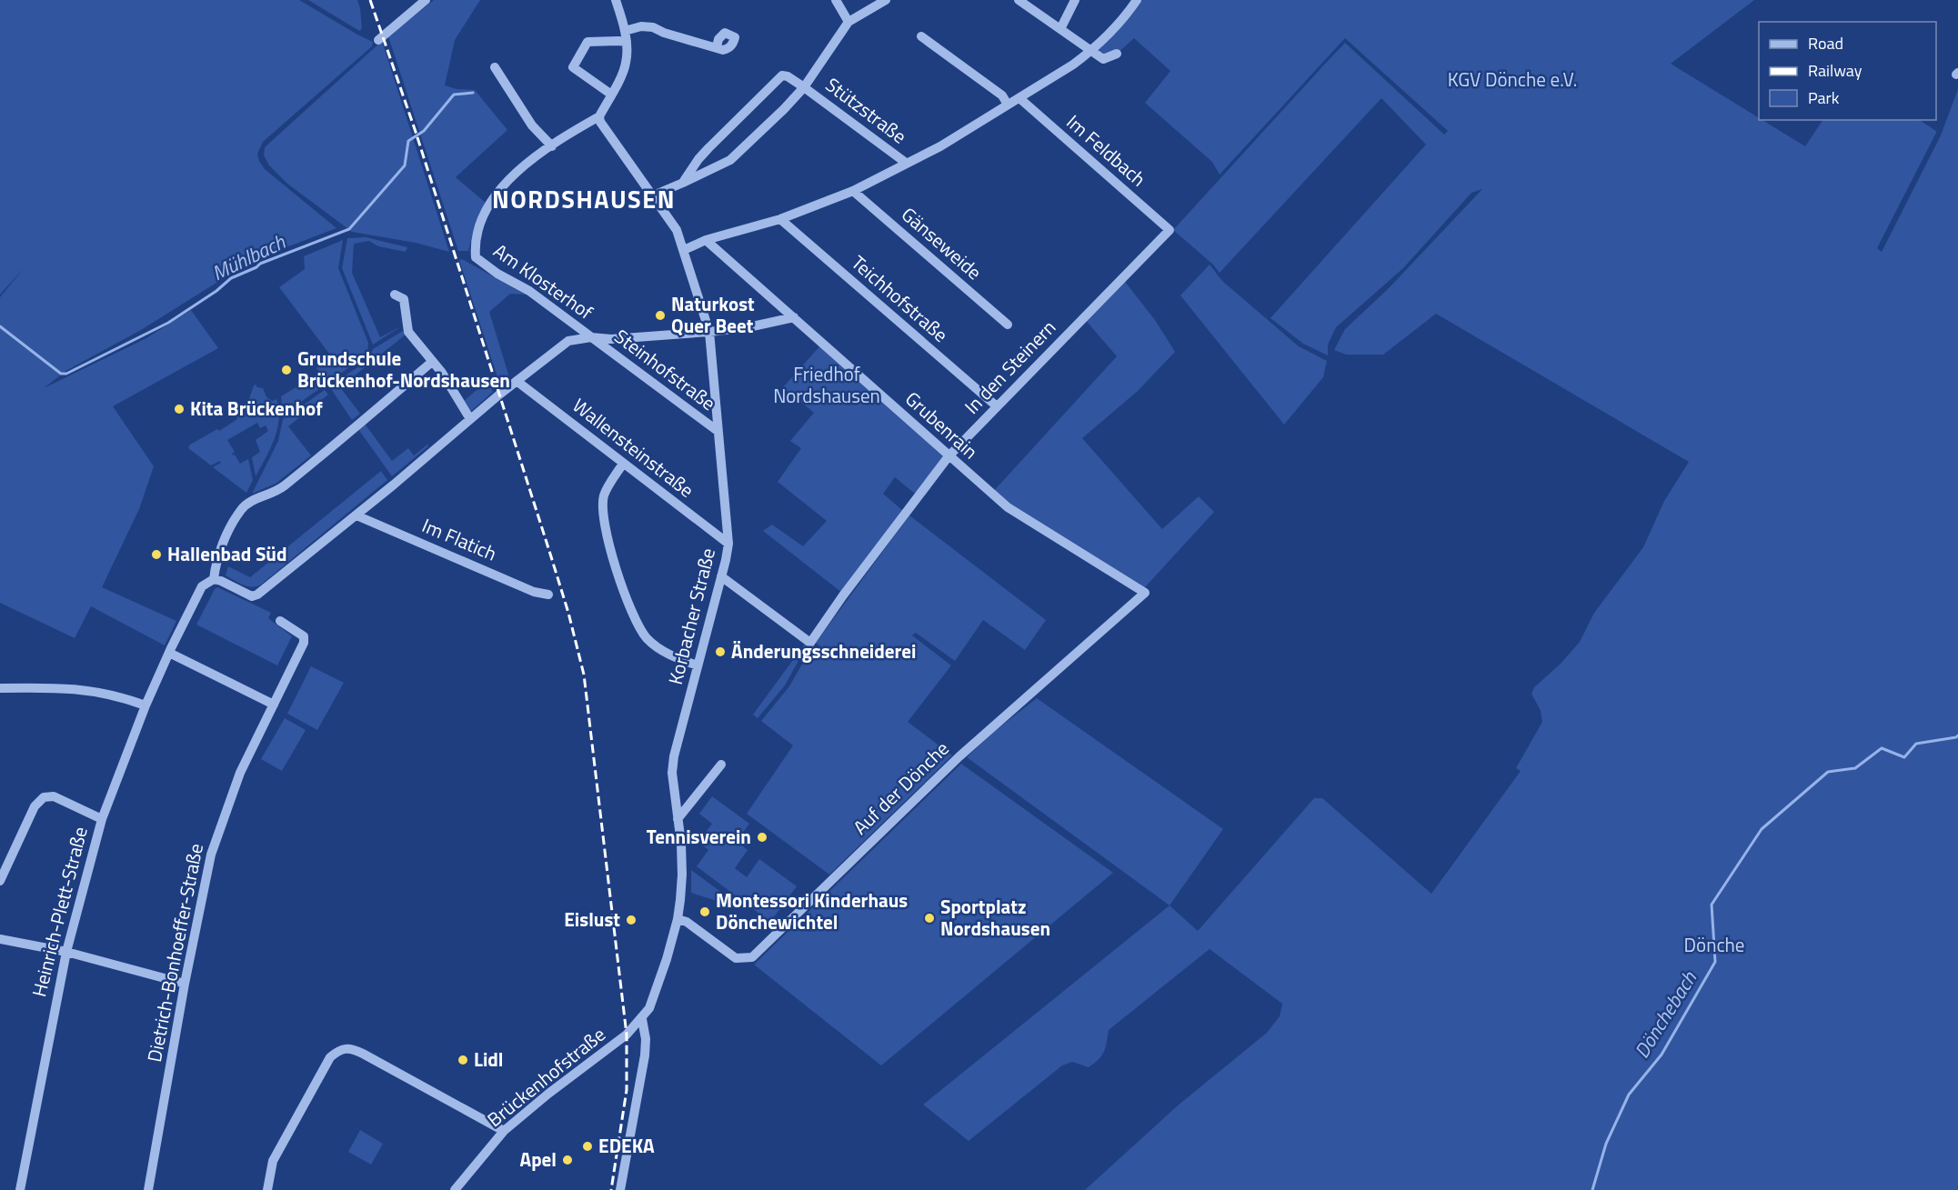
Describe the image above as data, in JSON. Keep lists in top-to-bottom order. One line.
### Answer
{"streets":{"street":["Stützstraße","Im Feldbach","Gänseweide","Am Klosterhof","Teichhofstraße","In den Steinern","Steinhofstraße","Grubenrain","Wallensteinstraße","Im Flatich","Korbacher Straße","Auf der Dönche","Heinrich-Plett-Straße","Dietrich-Bonhoeffer-Straße","Brückenhofstraße"]},"crossings":[["Im Feldbach","In den Steinern"],["Am Klosterhof","Steinhofstraße"],["Am Klosterhof","Korbacher Straße"],["Teichhofstraße","In den Steinern"],["In den Steinern","Grubenrain"],["In den Steinern","Korbacher Straße"],["Steinhofstraße","Korbacher Straße"],["Grubenrain","Auf der Dönche"],["Wallensteinstraße","Korbacher Straße"],["Korbacher Straße","Auf der Dönche"],["Korbacher Straße","Brückenhofstraße"]],"districts":["NORDSHAUSEN"],"water":["Mühlbach","Dönchebach"],"parks":["KGV Dönche e.V.","Friedhof Nordshausen","Dönche"],"places":["Naturkost Quer Beet","Grundschule Brückenhof-Nordshausen","Kita Brückenhof","Hallenbad Süd","Änderungsschneiderei","Tennisverein","Montessori Kinderhaus Dönchewichtel","Sportplatz Nordshausen","Eislust","Lidl","EDEKA","Apel"],"legend":["Road","Railway","Park"]}
